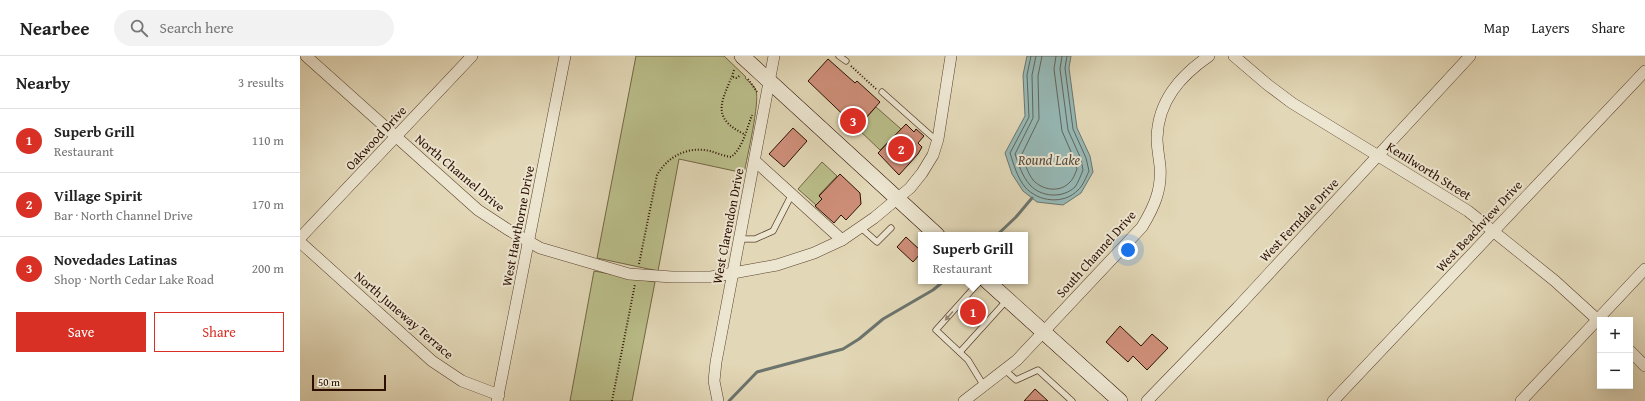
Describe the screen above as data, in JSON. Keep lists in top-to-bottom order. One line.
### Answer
{"streets":{"street":["Oakwood Drive","Kenilworth Street","North Channel Drive","West Ferndale Drive","West Hawthorne Drive","West Clarendon Drive","West Beachview Drive","South Channel Drive","North Juneway Terrace"]},"crossings":[["Oakwood Drive","North Channel Drive"],["Kenilworth Street","West Ferndale Drive"],["Kenilworth Street","West Beachview Drive"],["North Channel Drive","West Hawthorne Drive"],["North Channel Drive","West Clarendon Drive"],["West Hawthorne Drive","North Juneway Terrace"]],"water":["Round Lake"],"scale_bar":"50 m","page":{"header":"Nearbee","search":"Search here","nav":["Map","Layers","Share"],"heading":["Nearby","3 results"],"pins":["3","2","1"],"list":[{"mark":"1","name":"Superb Grill","note":"Restaurant","value":"110 m"},{"mark":"2","name":"Village Spirit","note":"Bar · North Channel Drive","value":"170 m"},{"mark":"3","name":"Novedades Latinas","note":"Shop · North Cedar Lake Road","value":"200 m"}],"popup":["Superb Grill","Restaurant"],"buttons":["Save","Share"],"map_buttons":["+","−"],"scale":"50 m"}}
